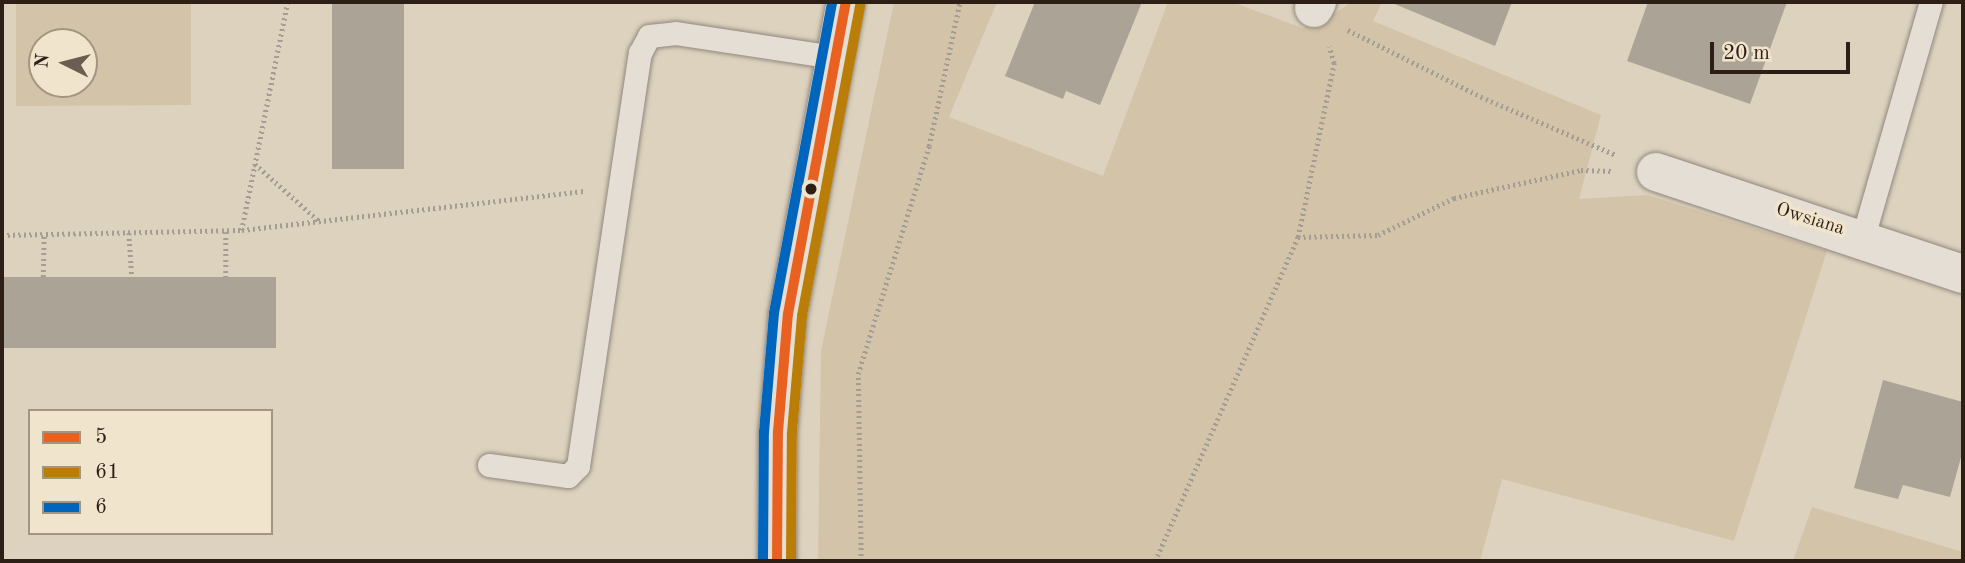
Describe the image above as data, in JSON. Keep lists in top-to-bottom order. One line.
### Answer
{"streets":{"street":["Owsiana"]},"lines":["transit line 5","transit line 6","transit line 61"],"legend":["5","61","6"],"scale_bar":"20 m","north":"left"}
